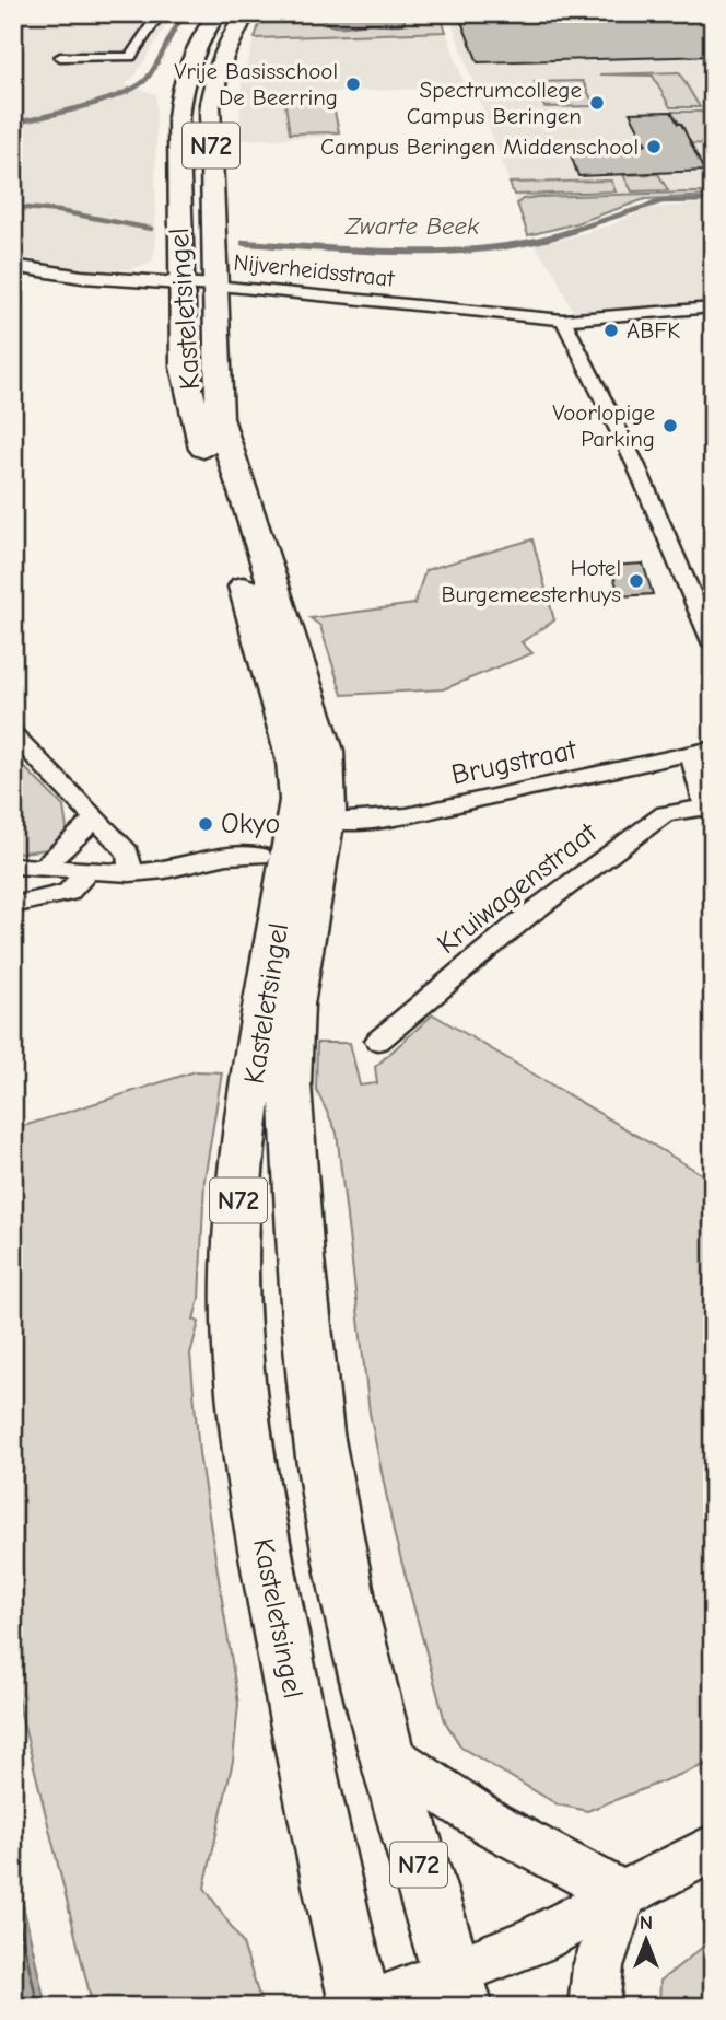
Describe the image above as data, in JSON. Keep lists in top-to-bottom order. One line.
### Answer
{"streets":{"main road":["N72","Kasteletsingel"],"street":["Nijverheidsstraat","Brugstraat","Kruiwagenstraat"]},"crossings":[["Nijverheidsstraat","Kasteletsingel"],["Kasteletsingel","Brugstraat"]],"water":["Zwarte Beek"],"places":["Vrije Basisschool De Beerring","Spectrumcollege Campus Beringen","Campus Beringen Middenschool","ABFK","Voorlopige Parking","Hotel Burgemeesterhuys","Okyo"],"north":"top"}
